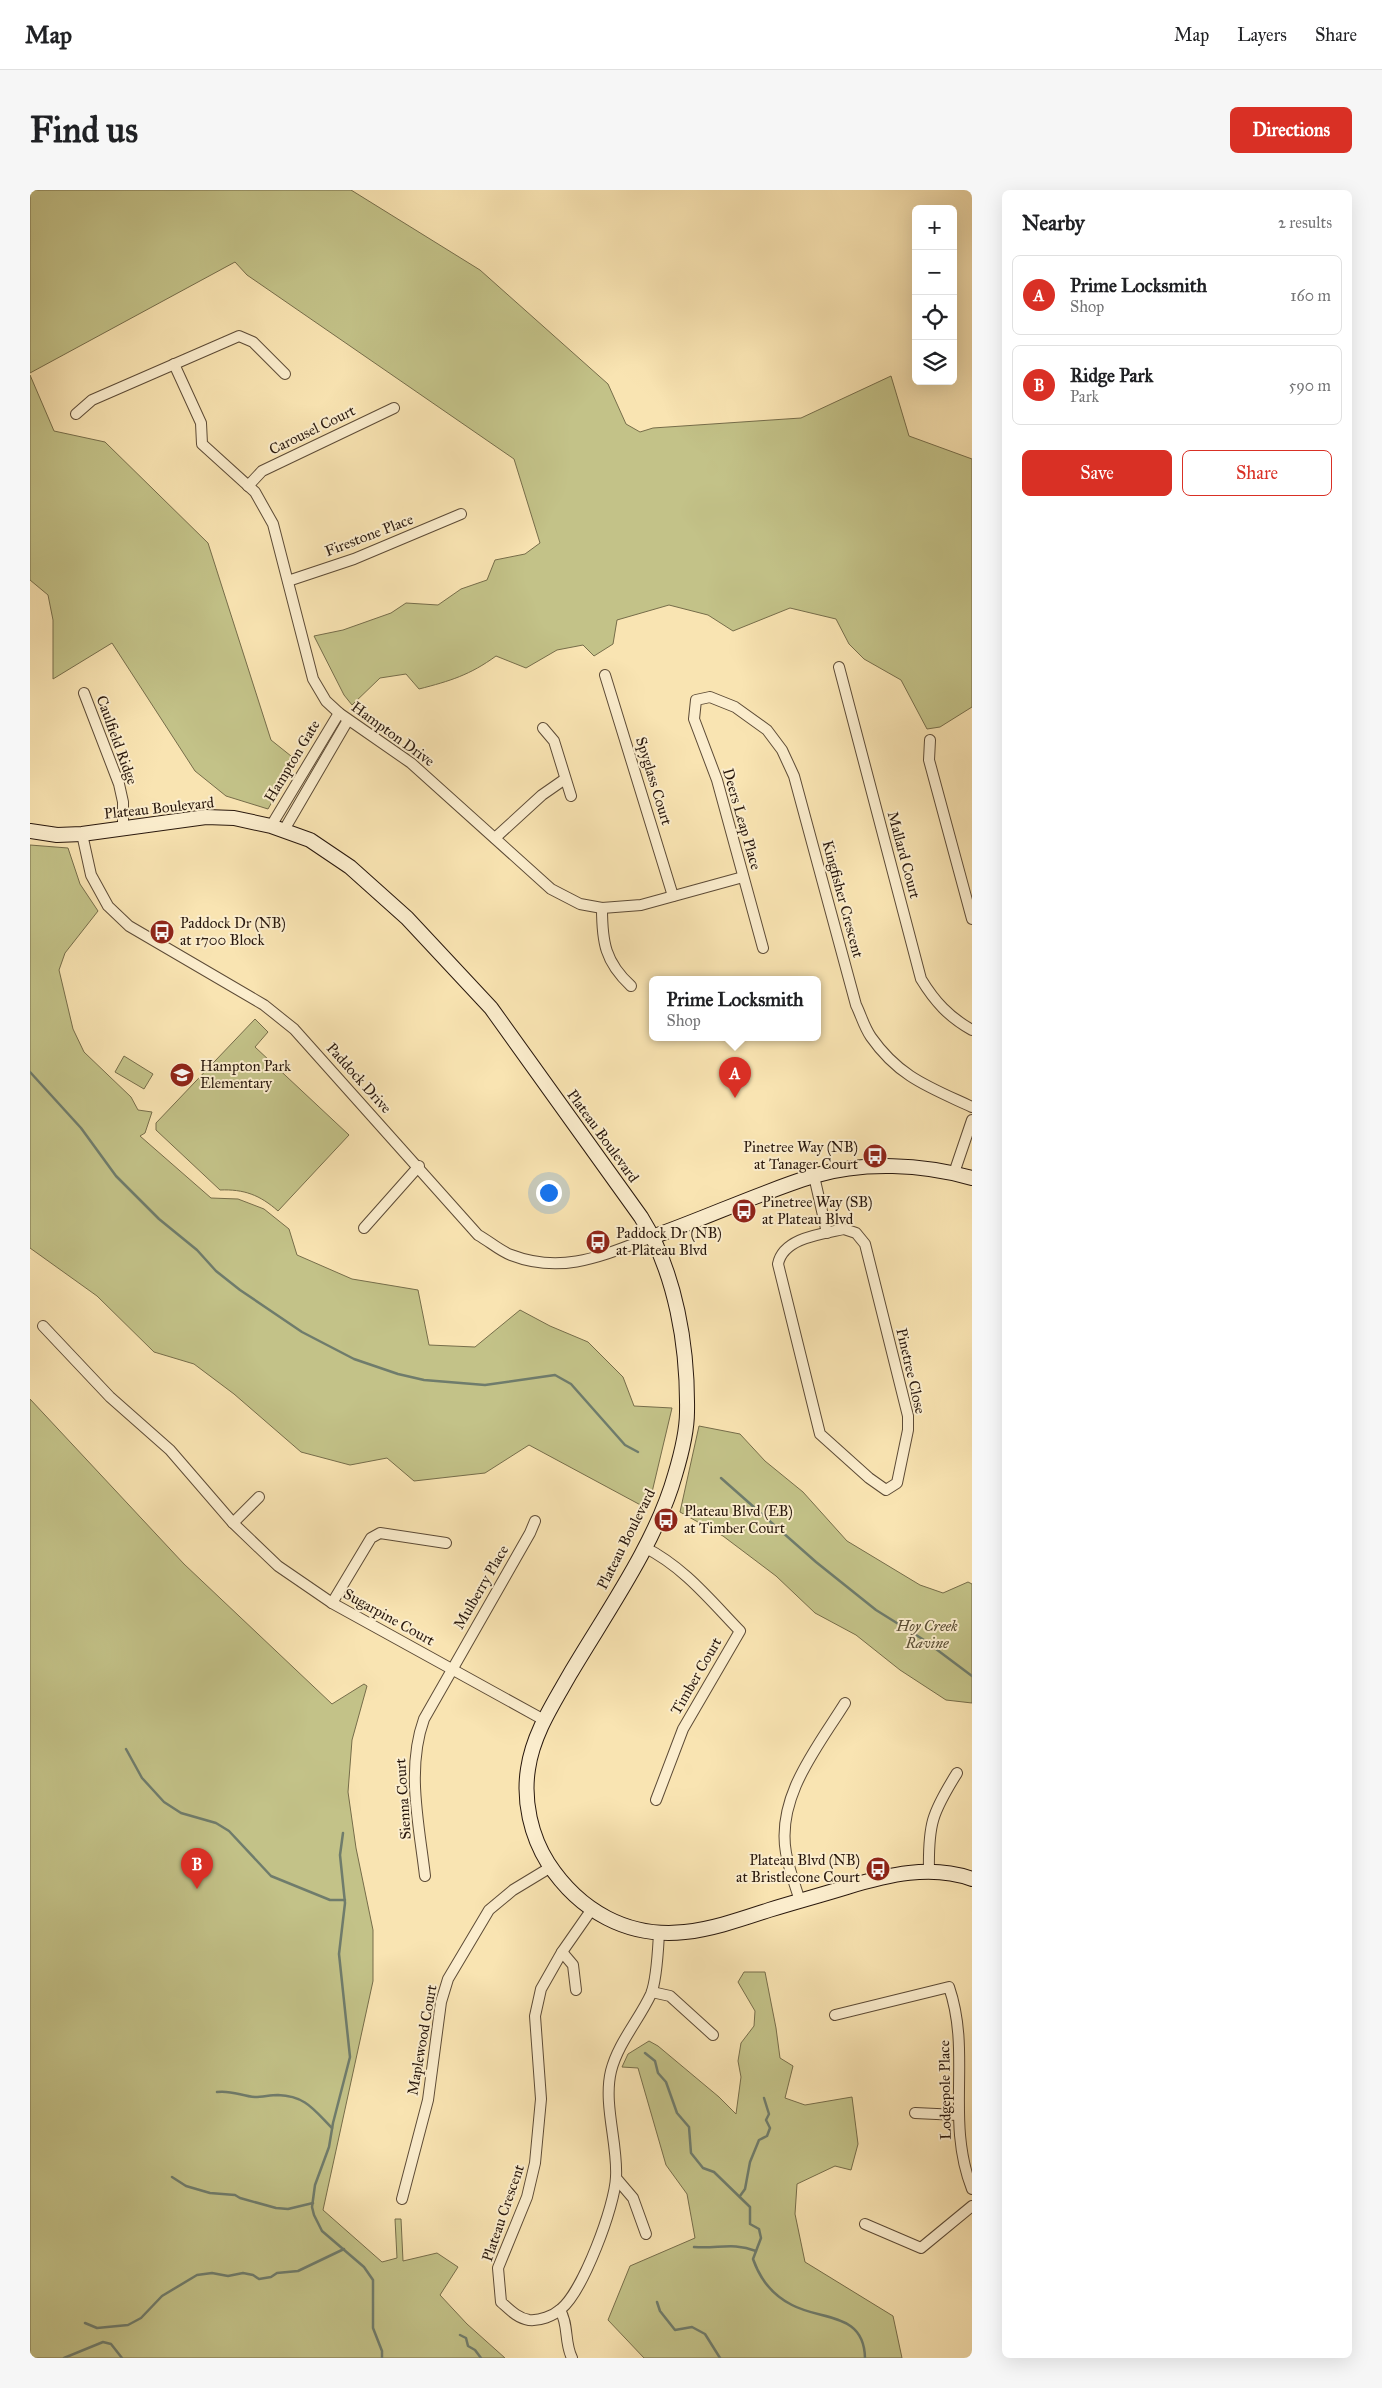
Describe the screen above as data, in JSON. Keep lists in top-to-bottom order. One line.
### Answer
{"streets":{"street":["Carousel Court","Firestone Place","Hampton Drive","Caulfield Ridge","Hampton Gate","Spyglass Court","Plateau Boulevard","Deers Leap Place","Mallard Court","Kingfisher Crescent","Paddock Drive","Pinetree Close","Mulberry Place","Sugarpine Court","Timber Court","Sienna Court","Maplewood Court","Lodgepole Place","Plateau Crescent"]},"crossings":[["Carousel Court","Hampton Drive"],["Firestone Place","Hampton Drive"],["Hampton Drive","Hampton Gate"],["Hampton Drive","Spyglass Court"],["Hampton Drive","Deers Leap Place"],["Caulfield Ridge","Plateau Boulevard"],["Hampton Gate","Plateau Boulevard"],["Plateau Boulevard","Paddock Drive"],["Plateau Boulevard","Sugarpine Court"],["Plateau Boulevard","Timber Court"],["Plateau Boulevard","Maplewood Court"],["Plateau Boulevard","Plateau Crescent"],["Deers Leap Place","Kingfisher Crescent"],["Mulberry Place","Sugarpine Court"],["Mulberry Place","Sienna Court"],["Sugarpine Court","Sienna Court"]],"parks":["Hoy Creek Ravine"],"places":{"bus stop":["Paddock Dr (NB) at 1700 Block","Pinetree Way (NB) at Tanager Court","Pinetree Way (SB) at Plateau Blvd","Paddock Dr (NB) at Plateau Blvd","Plateau Blvd (EB) at Timber Court","Plateau Blvd (NB) at Bristlecone Court"],"school or university":["Hampton Park Elementary"]},"page":{"header":"Map","nav":["Map","Layers","Share"],"buttons":["Directions",["Save","Share"]],"title":"Find us","heading":["Nearby","2 results"],"map_buttons":["+","−"],"list":[{"mark":"A","name":"Prime Locksmith","note":"Shop","value":"160 m"},{"mark":"B","name":"Ridge Park","note":"Park","value":"590 m"}],"popup":["Prime Locksmith","Shop"],"pins":["A","B"]}}
